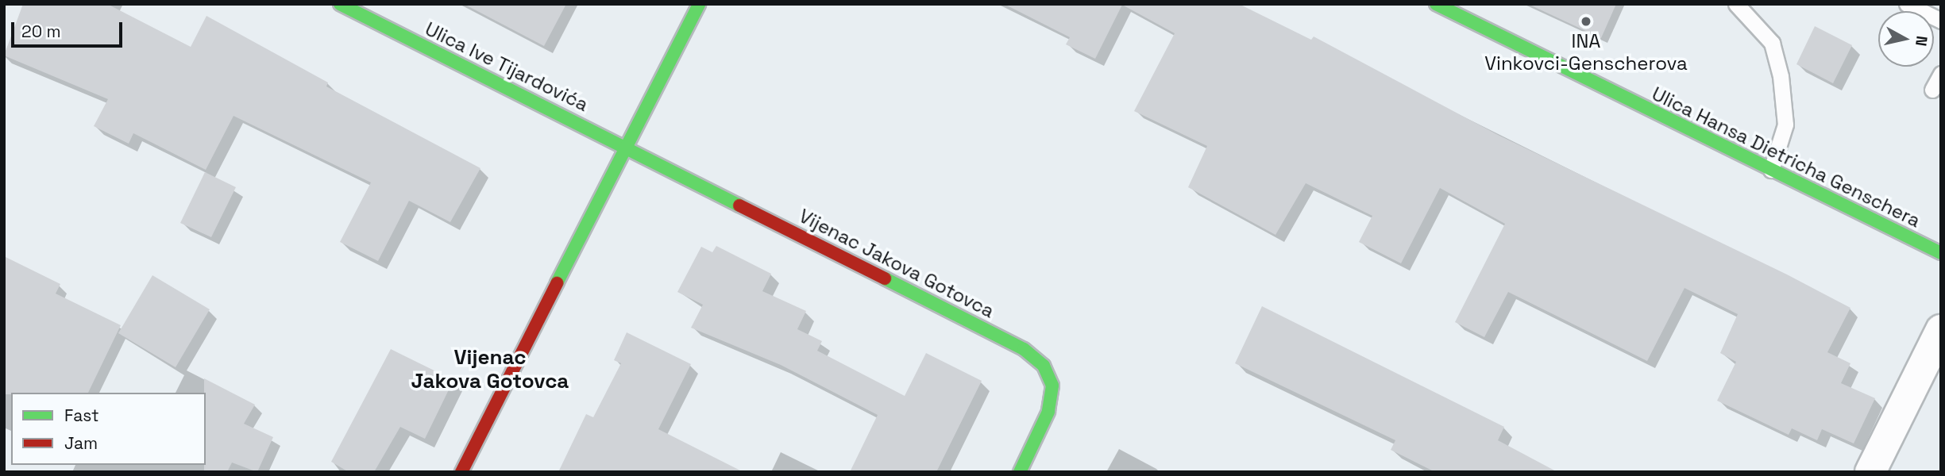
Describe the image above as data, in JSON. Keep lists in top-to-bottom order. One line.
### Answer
{"streets":{"street":["Ulica Ive Tijardovića","Ulica Hansa Dietricha Genschera","Vijenac Jakova Gotovca"]},"crossings":[["Ulica Ive Tijardovića","Vijenac Jakova Gotovca"]],"districts":["Vijenac Jakova Gotovca"],"places":["INA Vinkovci-Genscherova"],"legend":["Fast","Jam"],"scale_bar":"20 m","north":"right"}
